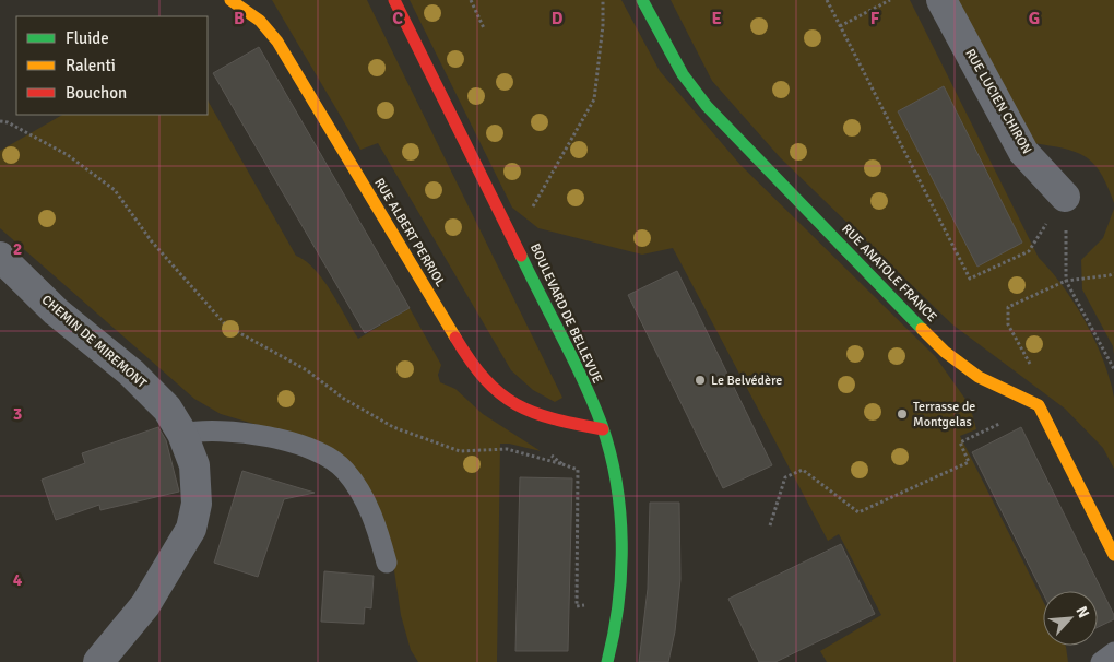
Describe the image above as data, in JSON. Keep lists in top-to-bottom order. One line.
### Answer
{"streets":{"street":["RUE LUCIEN CHIRON","RUE ALBERT PERRIOL","RUE ANATOLE FRANCE","BOULEVARD DE BELLEVUE","CHEMIN DE MIREMONT"]},"crossings":[["RUE ALBERT PERRIOL","BOULEVARD DE BELLEVUE"]],"places":["Le Belvédère","Terrasse de Montgelas"],"legend":["Fluide","Ralenti","Bouchon"],"north":"top right","grid":{"columns":["B","C","D","E","F","G"],"rows":["2","3","4"]}}
